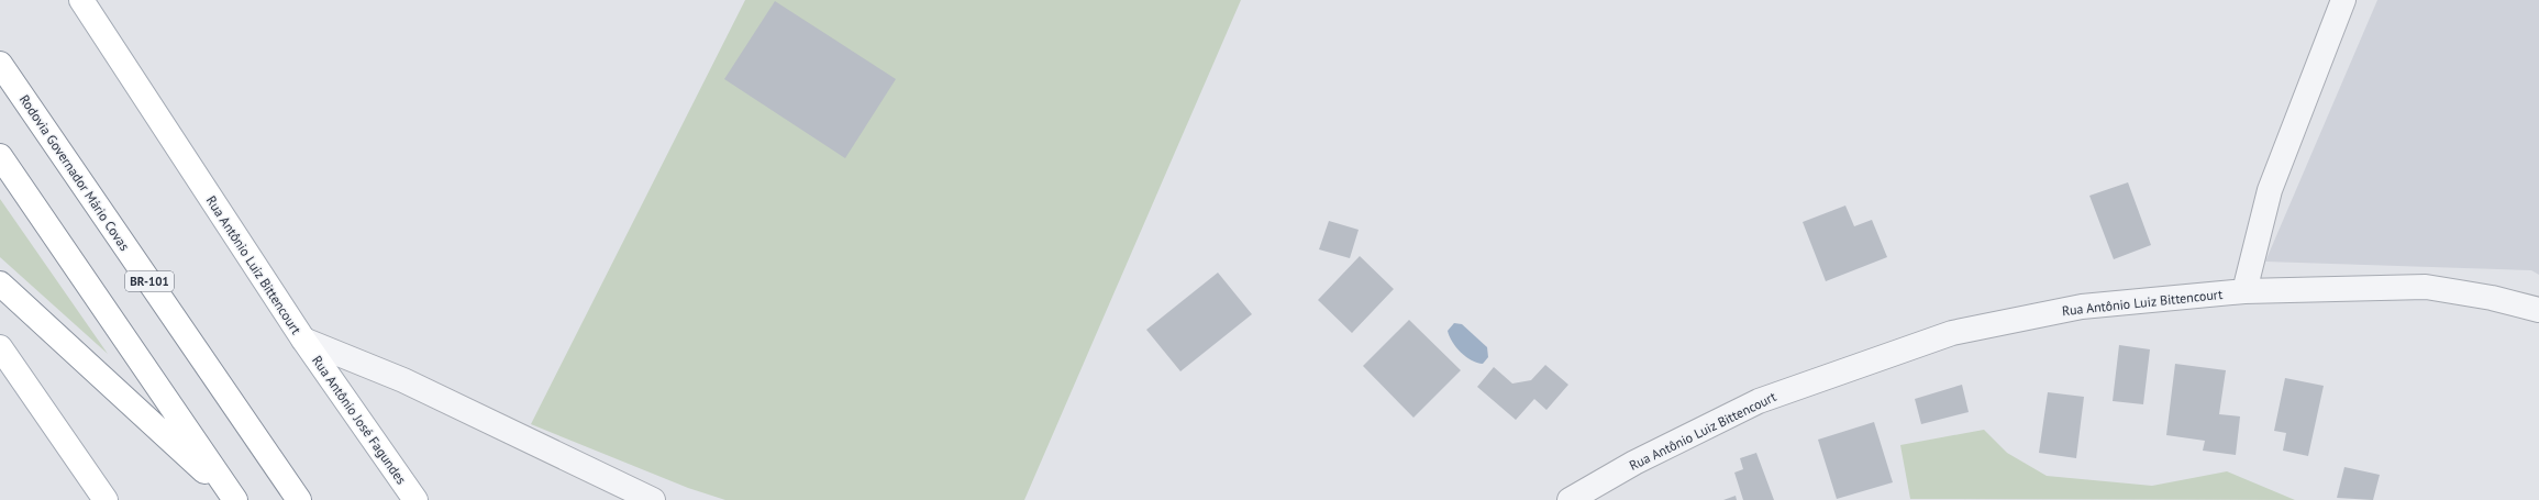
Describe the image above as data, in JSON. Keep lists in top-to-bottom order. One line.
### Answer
{"streets":{"main road":["Rodovia Governador Mário Covas","Rua Antônio Luiz Bittencourt","BR-101","Rua Antônio José Fagundes"]},"crossings":[["Rua Antônio Luiz Bittencourt","Rua Antônio José Fagundes"]]}
